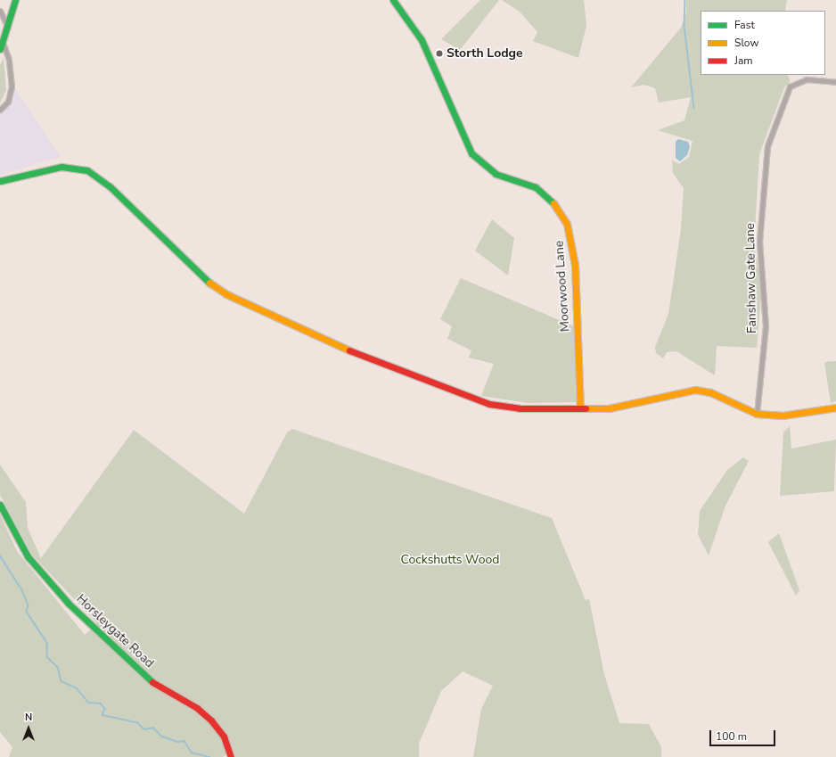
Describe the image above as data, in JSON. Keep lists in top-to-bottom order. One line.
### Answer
{"streets":{"main road":["Moorwood Lane","Horsleygate Road"],"street":["Fanshaw Gate Lane"]},"parks":["Cockshutts Wood"],"places":["Storth Lodge"],"legend":["Fast","Slow","Jam"],"scale_bar":"100 m","north":"top"}
